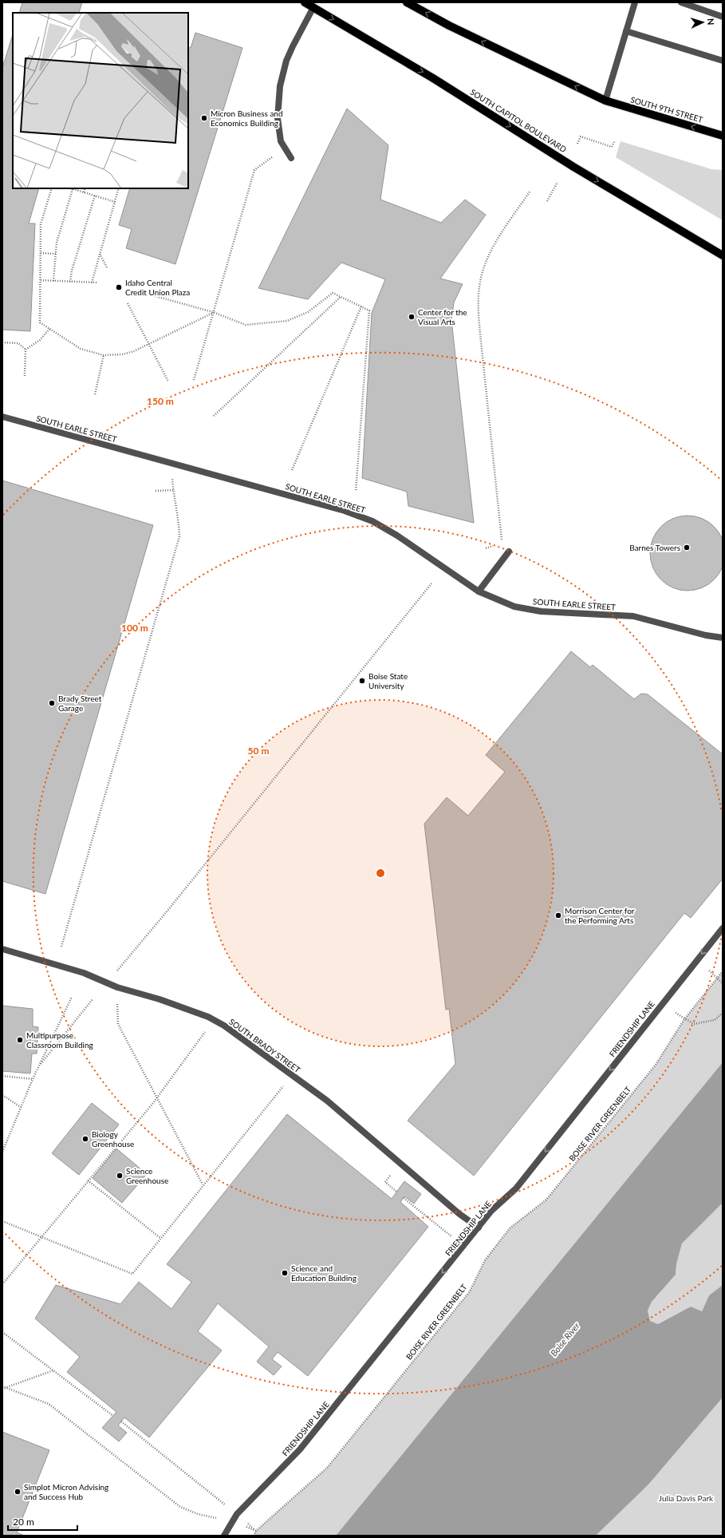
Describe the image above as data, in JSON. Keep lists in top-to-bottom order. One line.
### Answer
{"streets":{"main road":["SOUTH 9TH STREET","SOUTH CAPITOL BOULEVARD"],"street":["SOUTH EARLE STREET","FRIENDSHIP LANE","SOUTH BRADY STREET"],"path":["BOISE RIVER GREENBELT"]},"crossings":[["FRIENDSHIP LANE","SOUTH BRADY STREET"]],"one_way":["SOUTH 9TH STREET","FRIENDSHIP LANE"],"water":["Boise River"],"parks":["Julia Davis Park"],"places":["Micron Business and Economics Building","Idaho Central Credit Union Plaza","Center for the Visual Arts","Barnes Towers","Boise State University","Brady Street Garage","Morrison Center for the Performing Arts","Multipurpose Classroom Building","Biology Greenhouse","Science Greenhouse","Science and Education Building","Simplot Micron Advising and Success Hub"],"scale_bar":"20 m","north":"right","rings":["150 m","100 m","50 m"]}
